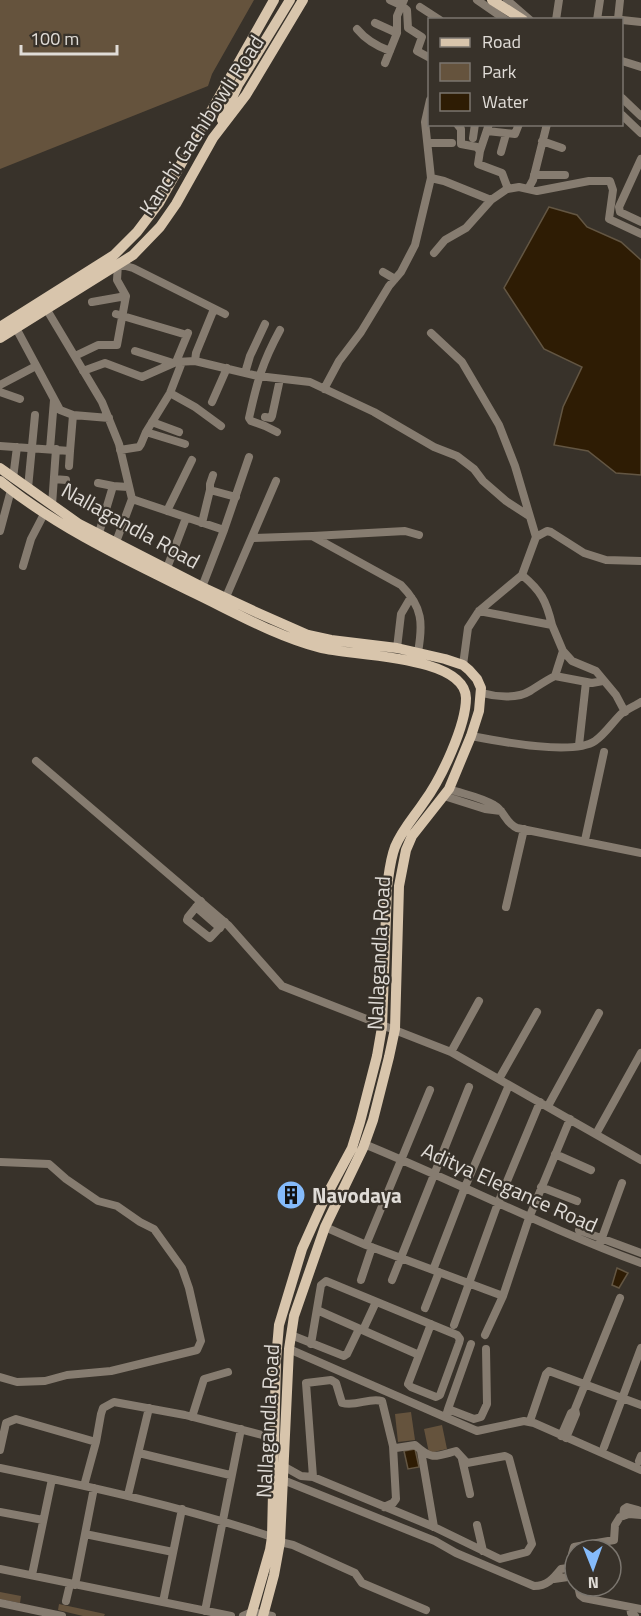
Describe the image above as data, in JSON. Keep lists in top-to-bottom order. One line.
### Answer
{"streets":{"main road":["Kanchi Gachibowli Road","Nallagandla Road"],"street":["Aditya Elegance Road"]},"crossings":[["Nallagandla Road","Aditya Elegance Road"]],"places":{"building":["Navodaya"]},"legend":["Road","Park","Water"],"scale_bar":"100 m","north":"bottom"}
